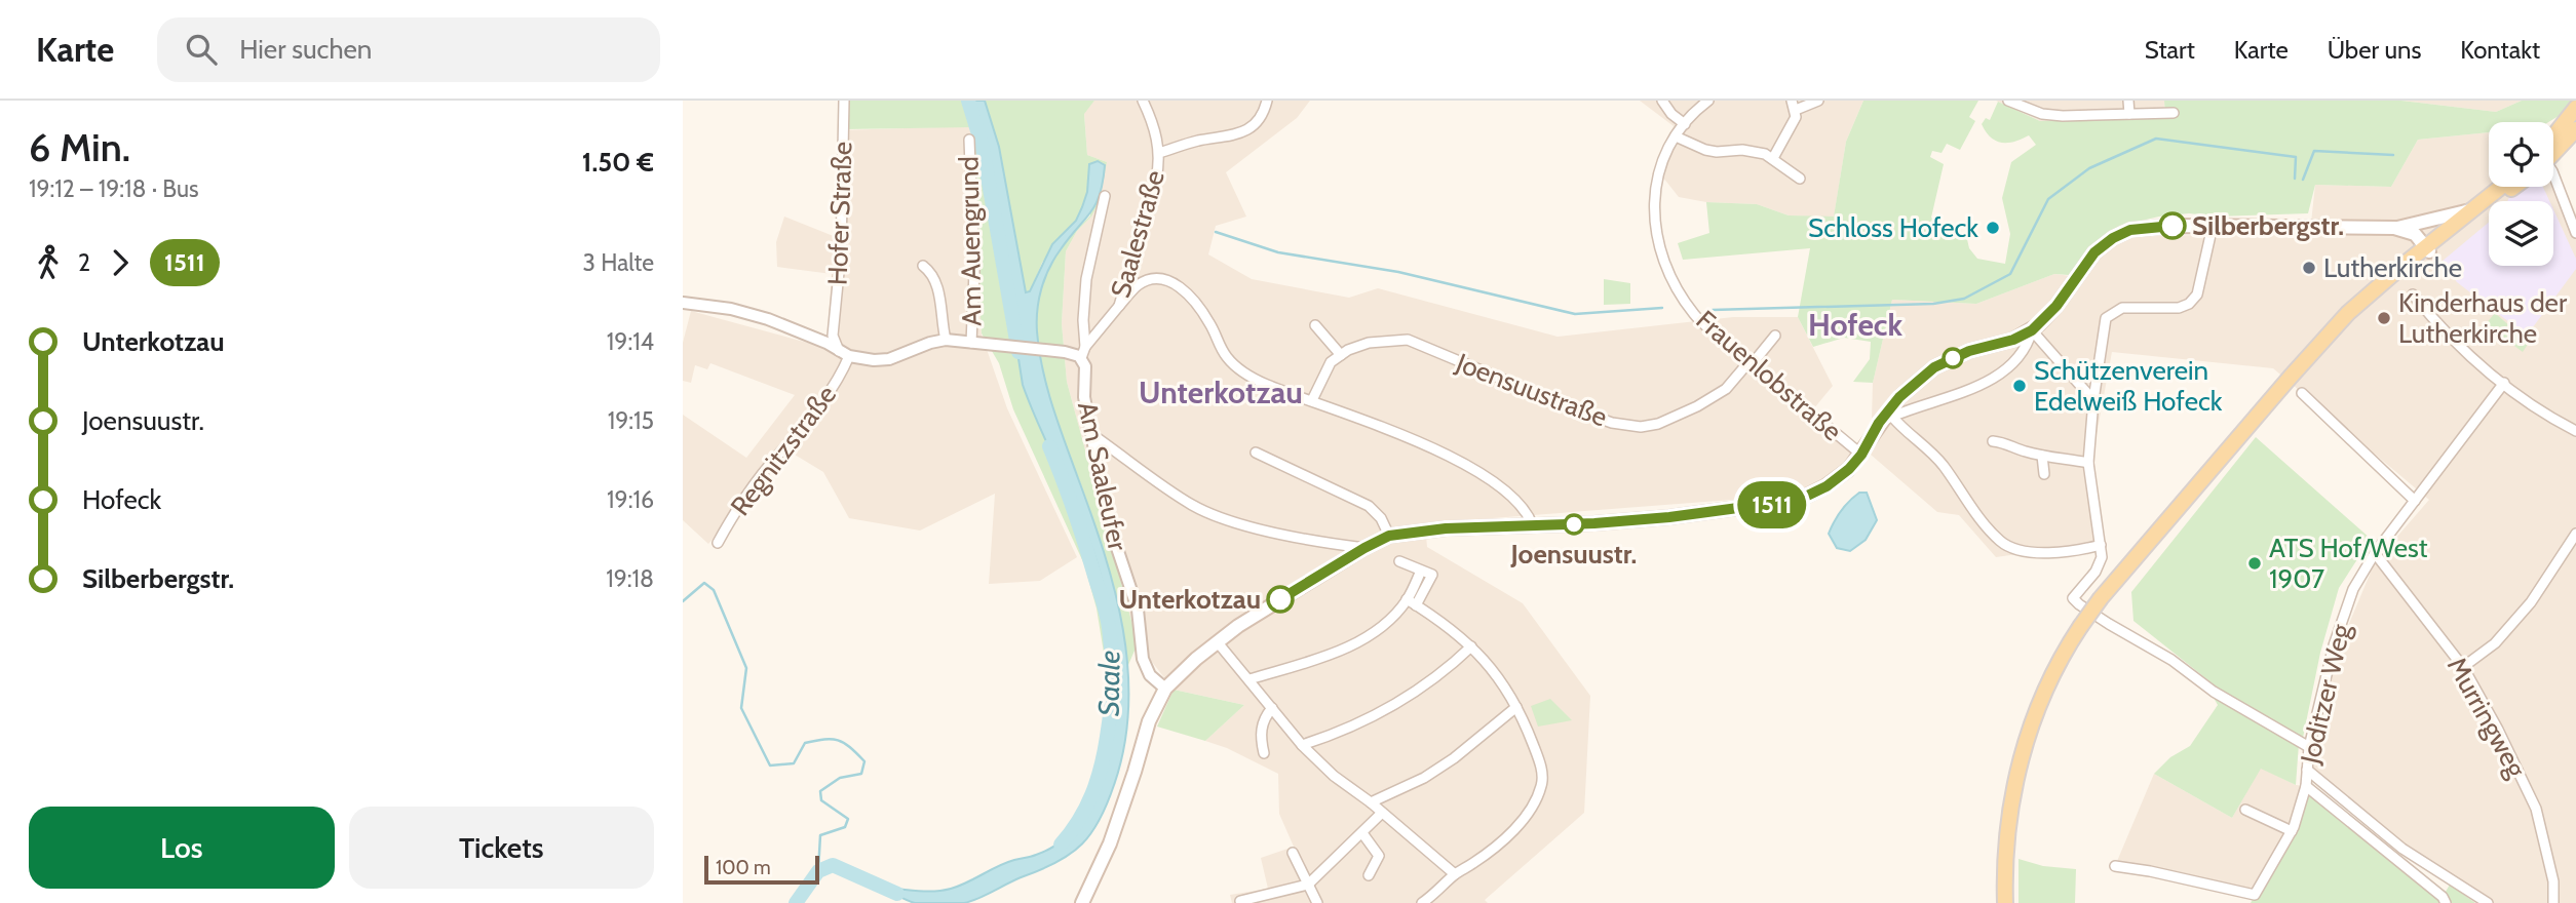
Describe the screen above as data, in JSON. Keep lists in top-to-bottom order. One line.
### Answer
{"streets":{"street":["Hofer Straße","Saalestraße","Am Auengrund","Frauenlobstraße","Joensuustraße","Regnitzstraße","Am Saaleufer","Joditzer Weg","Murringweg"]},"crossings":[["Hofer Straße","Regnitzstraße"],["Saalestraße","Am Saaleufer"],["Frauenlobstraße","Joensuustraße"],["Joditzer Weg","Murringweg"]],"districts":["Hofeck","Unterkotzau"],"water":["Saale"],"places":["Silberbergstr.","Schloss Hofeck","Lutherkirche","Kinderhaus der Lutherkirche","Schützenverein Edelweiß Hofeck","Joensuustr.","ATS Hof/West 1907","Unterkotzau"],"lines":["bus line 1511"],"scale_bar":"100 m","page":{"header":"Karte","search":"Hier suchen","nav":["Start","Karte","Über uns","Kontakt"],"heading":["6 Min.","19:12 – 19:18 · Bus","1.50 €"],"on_map":"1511","legs":["2","1511","3 Halte"],"list":[{"name":"Unterkotzau","value":"19:14"},{"name":"Joensuustr.","value":"19:15"},{"name":"Hofeck","value":"19:16"},{"name":"Silberbergstr.","value":"19:18"}],"buttons":["Los","Tickets"],"scale":"100 m"}}
